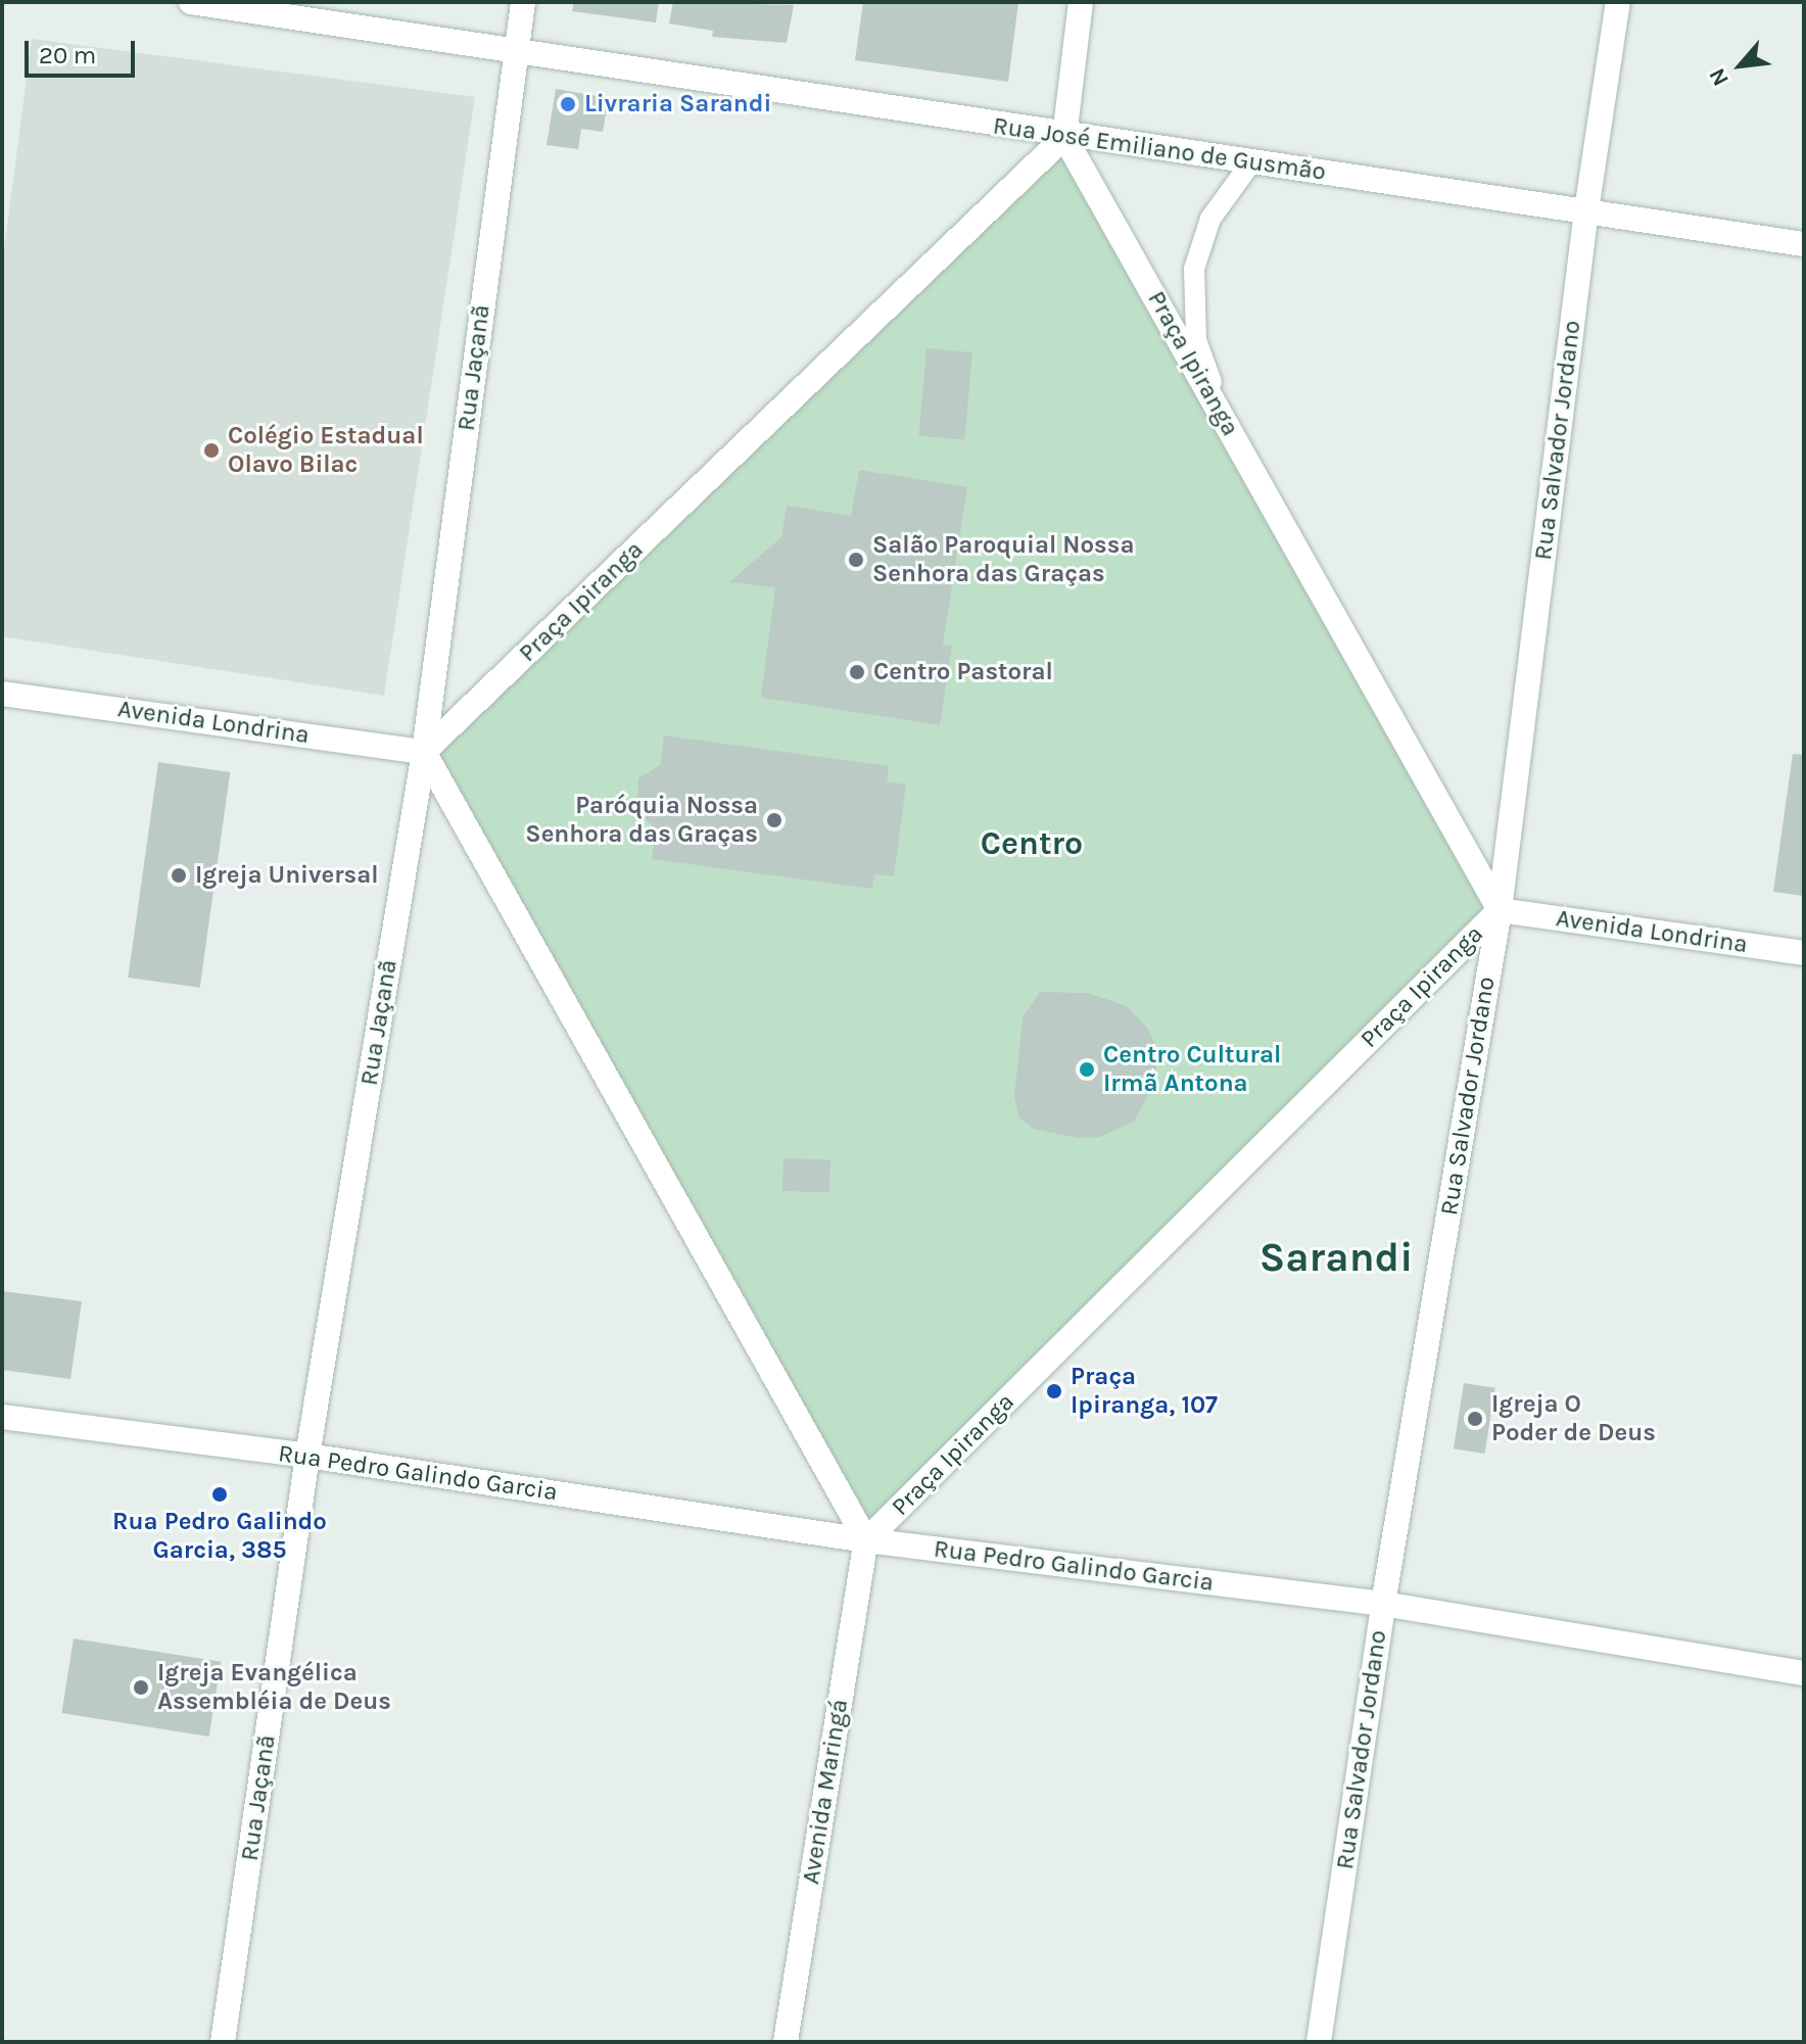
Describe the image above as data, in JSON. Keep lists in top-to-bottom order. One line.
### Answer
{"streets":{"street":["Rua José Emiliano de Gusmão","Praça Ipiranga","Rua Jaçanã","Rua Salvador Jordano","Avenida Londrina","Rua Pedro Galindo Garcia","Avenida Maringá"]},"crossings":[["Rua José Emiliano de Gusmão","Praça Ipiranga"],["Rua José Emiliano de Gusmão","Rua Jaçanã"],["Rua José Emiliano de Gusmão","Rua Salvador Jordano"],["Praça Ipiranga","Rua Jaçanã"],["Praça Ipiranga","Rua Salvador Jordano"],["Praça Ipiranga","Avenida Londrina"],["Praça Ipiranga","Rua Pedro Galindo Garcia"],["Praça Ipiranga","Avenida Maringá"],["Rua Jaçanã","Avenida Londrina"],["Rua Jaçanã","Rua Pedro Galindo Garcia"],["Rua Salvador Jordano","Avenida Londrina"],["Rua Salvador Jordano","Rua Pedro Galindo Garcia"],["Rua Pedro Galindo Garcia","Avenida Maringá"]],"districts":["Centro","Sarandi"],"places":["Livraria Sarandi","Colégio Estadual Olavo Bilac","Salão Paroquial Nossa Senhora das Graças","Centro Pastoral","Paróquia Nossa Senhora das Graças","Igreja Universal","Centro Cultural Irmã Antona","Praça Ipiranga, 107","Igreja O Poder de Deus","Rua Pedro Galindo Garcia, 385","Igreja Evangélica Assembléia de Deus"],"scale_bar":"20 m","north":"bottom left"}
